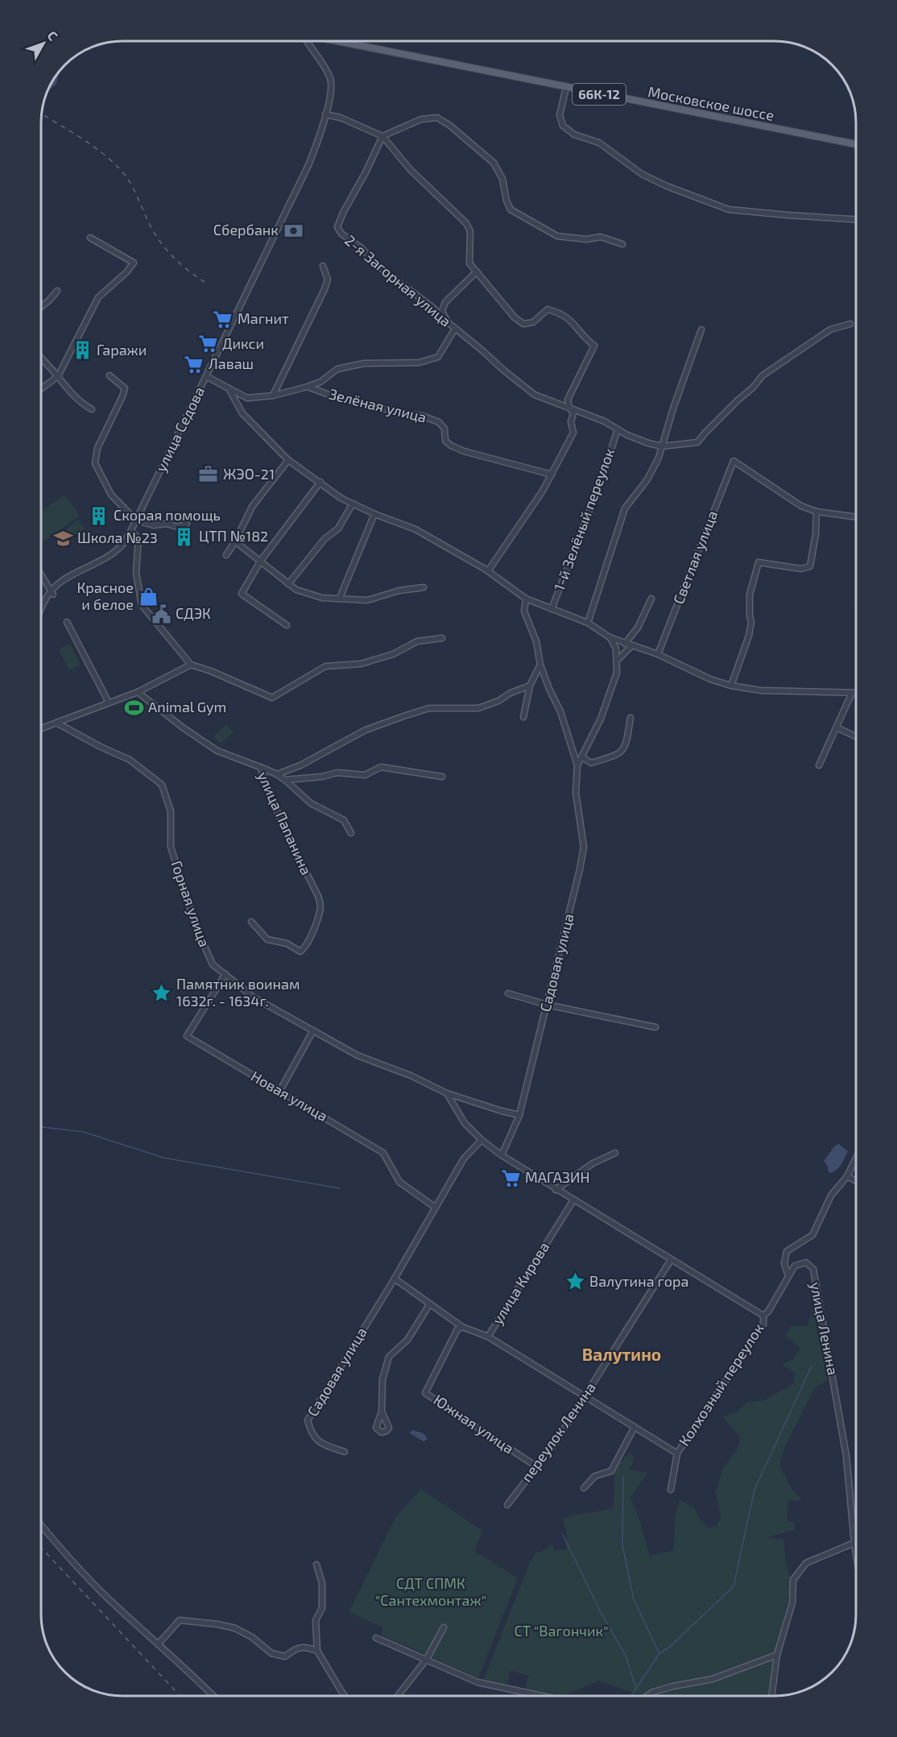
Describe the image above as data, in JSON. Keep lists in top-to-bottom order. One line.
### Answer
{"streets":{"main road":["66К-12","Московское шоссе"],"street":["2-я Загорная улица","Зелёная улица","улица Седова","1-й Зелёный переулок","Светлая улица","улица Папанина","Горная улица","Садовая улица","Новая улица","улица Кирова","улица Ленина","Колхозный переулок","Южная улица","переулок Ленина"]},"crossings":[["2-я Загорная улица","Зелёная улица"],["2-я Загорная улица","1-й Зелёный переулок"],["Горная улица","Садовая улица"],["Горная улица","Новая улица"],["Садовая улица","Новая улица"],["улица Кирова","Колхозный переулок"],["улица Кирова","Южная улица"],["улица Ленина","Колхозный переулок"],["Колхозный переулок","переулок Ленина"],["Южная улица","переулок Ленина"]],"districts":["Валутино"],"parks":["СДТ СПМК \"Сантехмонтаж\"","СТ \"Вагончик\""],"places":{"bank":["Сбербанк"],"supermarket":["Магнит","Дикси","Лаваш","МАГАЗИН"],"building":["Гаражи","Скорая помощь","ЦТП №182"],"office":["ЖЭО-21"],"school or university":["Школа №23"],"shop":["Красное и белое"],"public building":["СДЭК"],"sports":["Animal Gym"],"place":["Памятник воинам 1632г. - 1634г.","Валутина гора"]},"north":"top right"}
